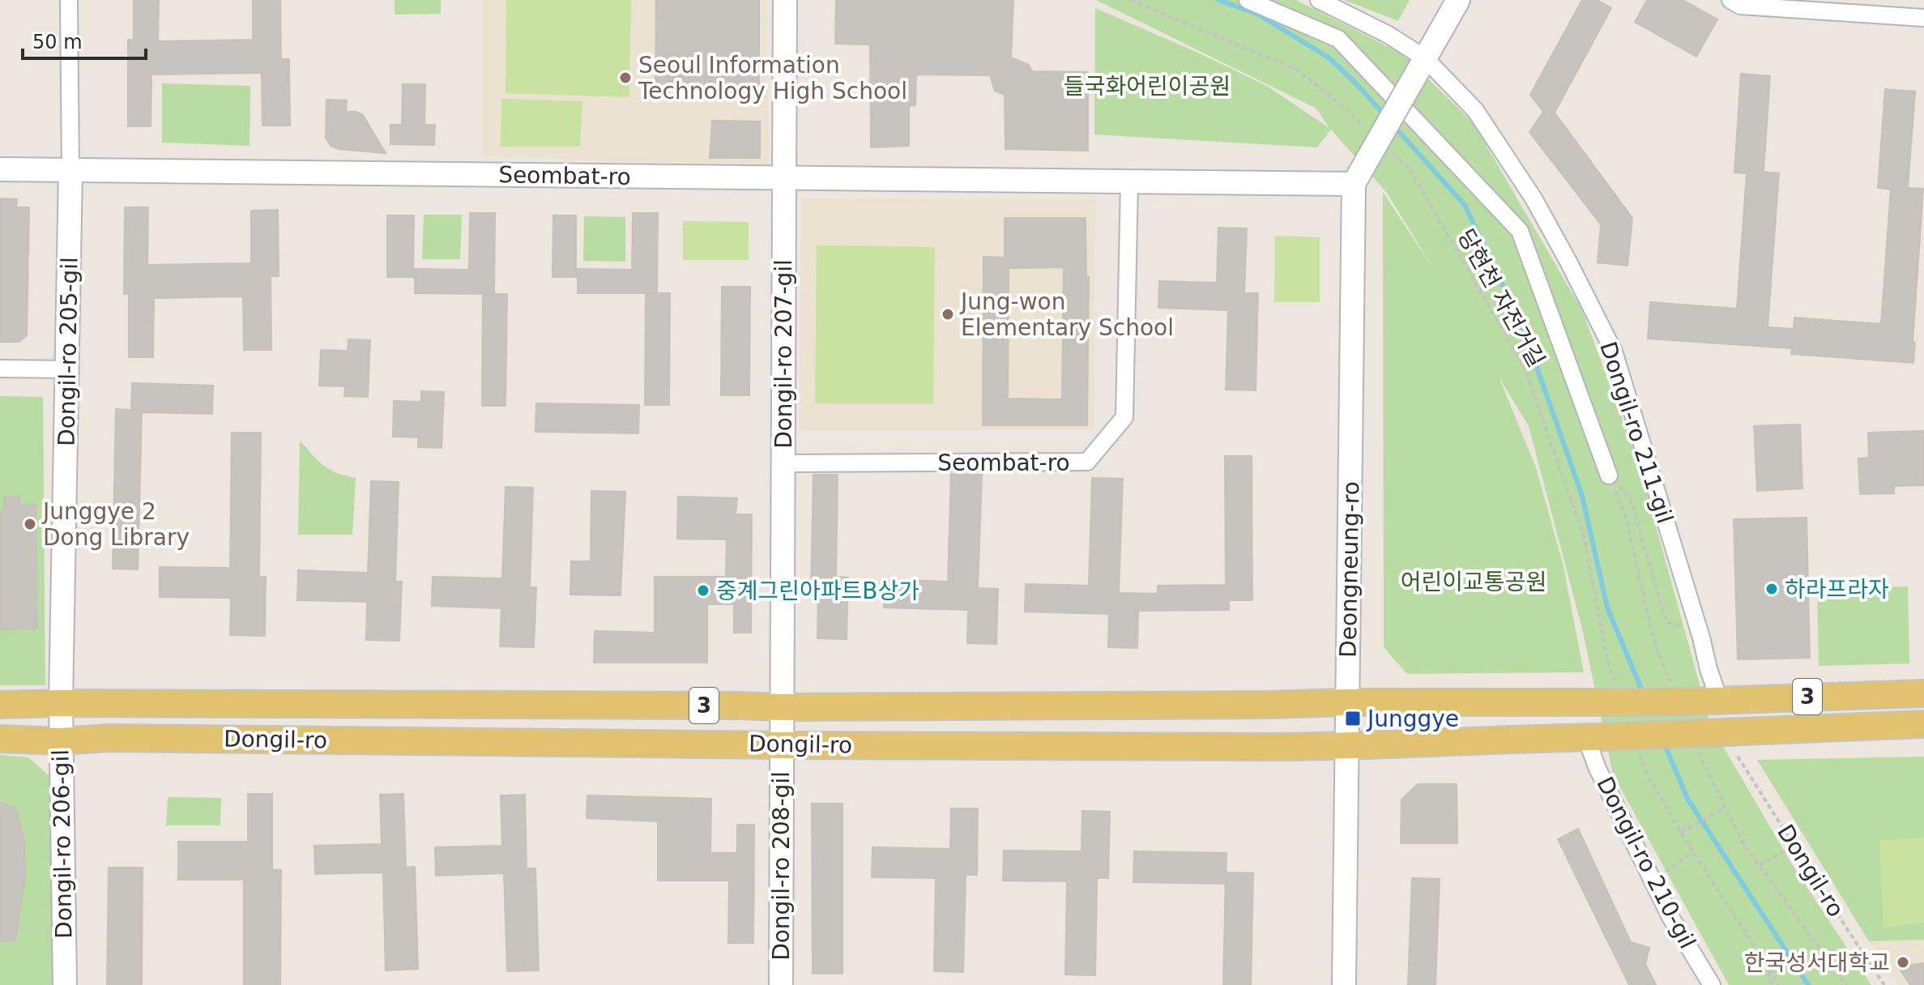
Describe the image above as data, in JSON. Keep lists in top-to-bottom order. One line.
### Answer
{"streets":{"main road":["Seombat-ro","Dongil-ro 205-gil","Dongil-ro 207-gil","Deongneung-ro","3","Dongil-ro","Dongil-ro 206-gil","Dongil-ro 208-gil"],"street":["Dongil-ro 211-gil","Dongil-ro 210-gil"],"path":["당현천 자전거길"]},"crossings":[["Seombat-ro","Dongil-ro 205-gil"],["Seombat-ro","Dongil-ro 207-gil"],["Seombat-ro","Deongneung-ro"],["Dongil-ro 205-gil","Dongil-ro"],["Dongil-ro 205-gil","Dongil-ro 206-gil"],["Dongil-ro 207-gil","Dongil-ro"],["Dongil-ro 207-gil","Dongil-ro 208-gil"],["Dongil-ro 211-gil","Deongneung-ro"],["Dongil-ro 211-gil","3"],["Dongil-ro 211-gil","Dongil-ro"],["Deongneung-ro","Dongil-ro"],["3","Dongil-ro"],["3","Dongil-ro 210-gil"],["Dongil-ro","Dongil-ro 206-gil"],["Dongil-ro","Dongil-ro 210-gil"],["Dongil-ro","Dongil-ro 208-gil"]],"parks":["들국화어린이공원","어린이교통공원"],"places":{"other":["Seoul Information Technology High School","Jung-won Elementary School","Junggye 2 Dong Library","하라프라자","중계그린아파트B상가","한국성서대학교"],"transit":["Junggye"]},"scale_bar":"50 m"}
